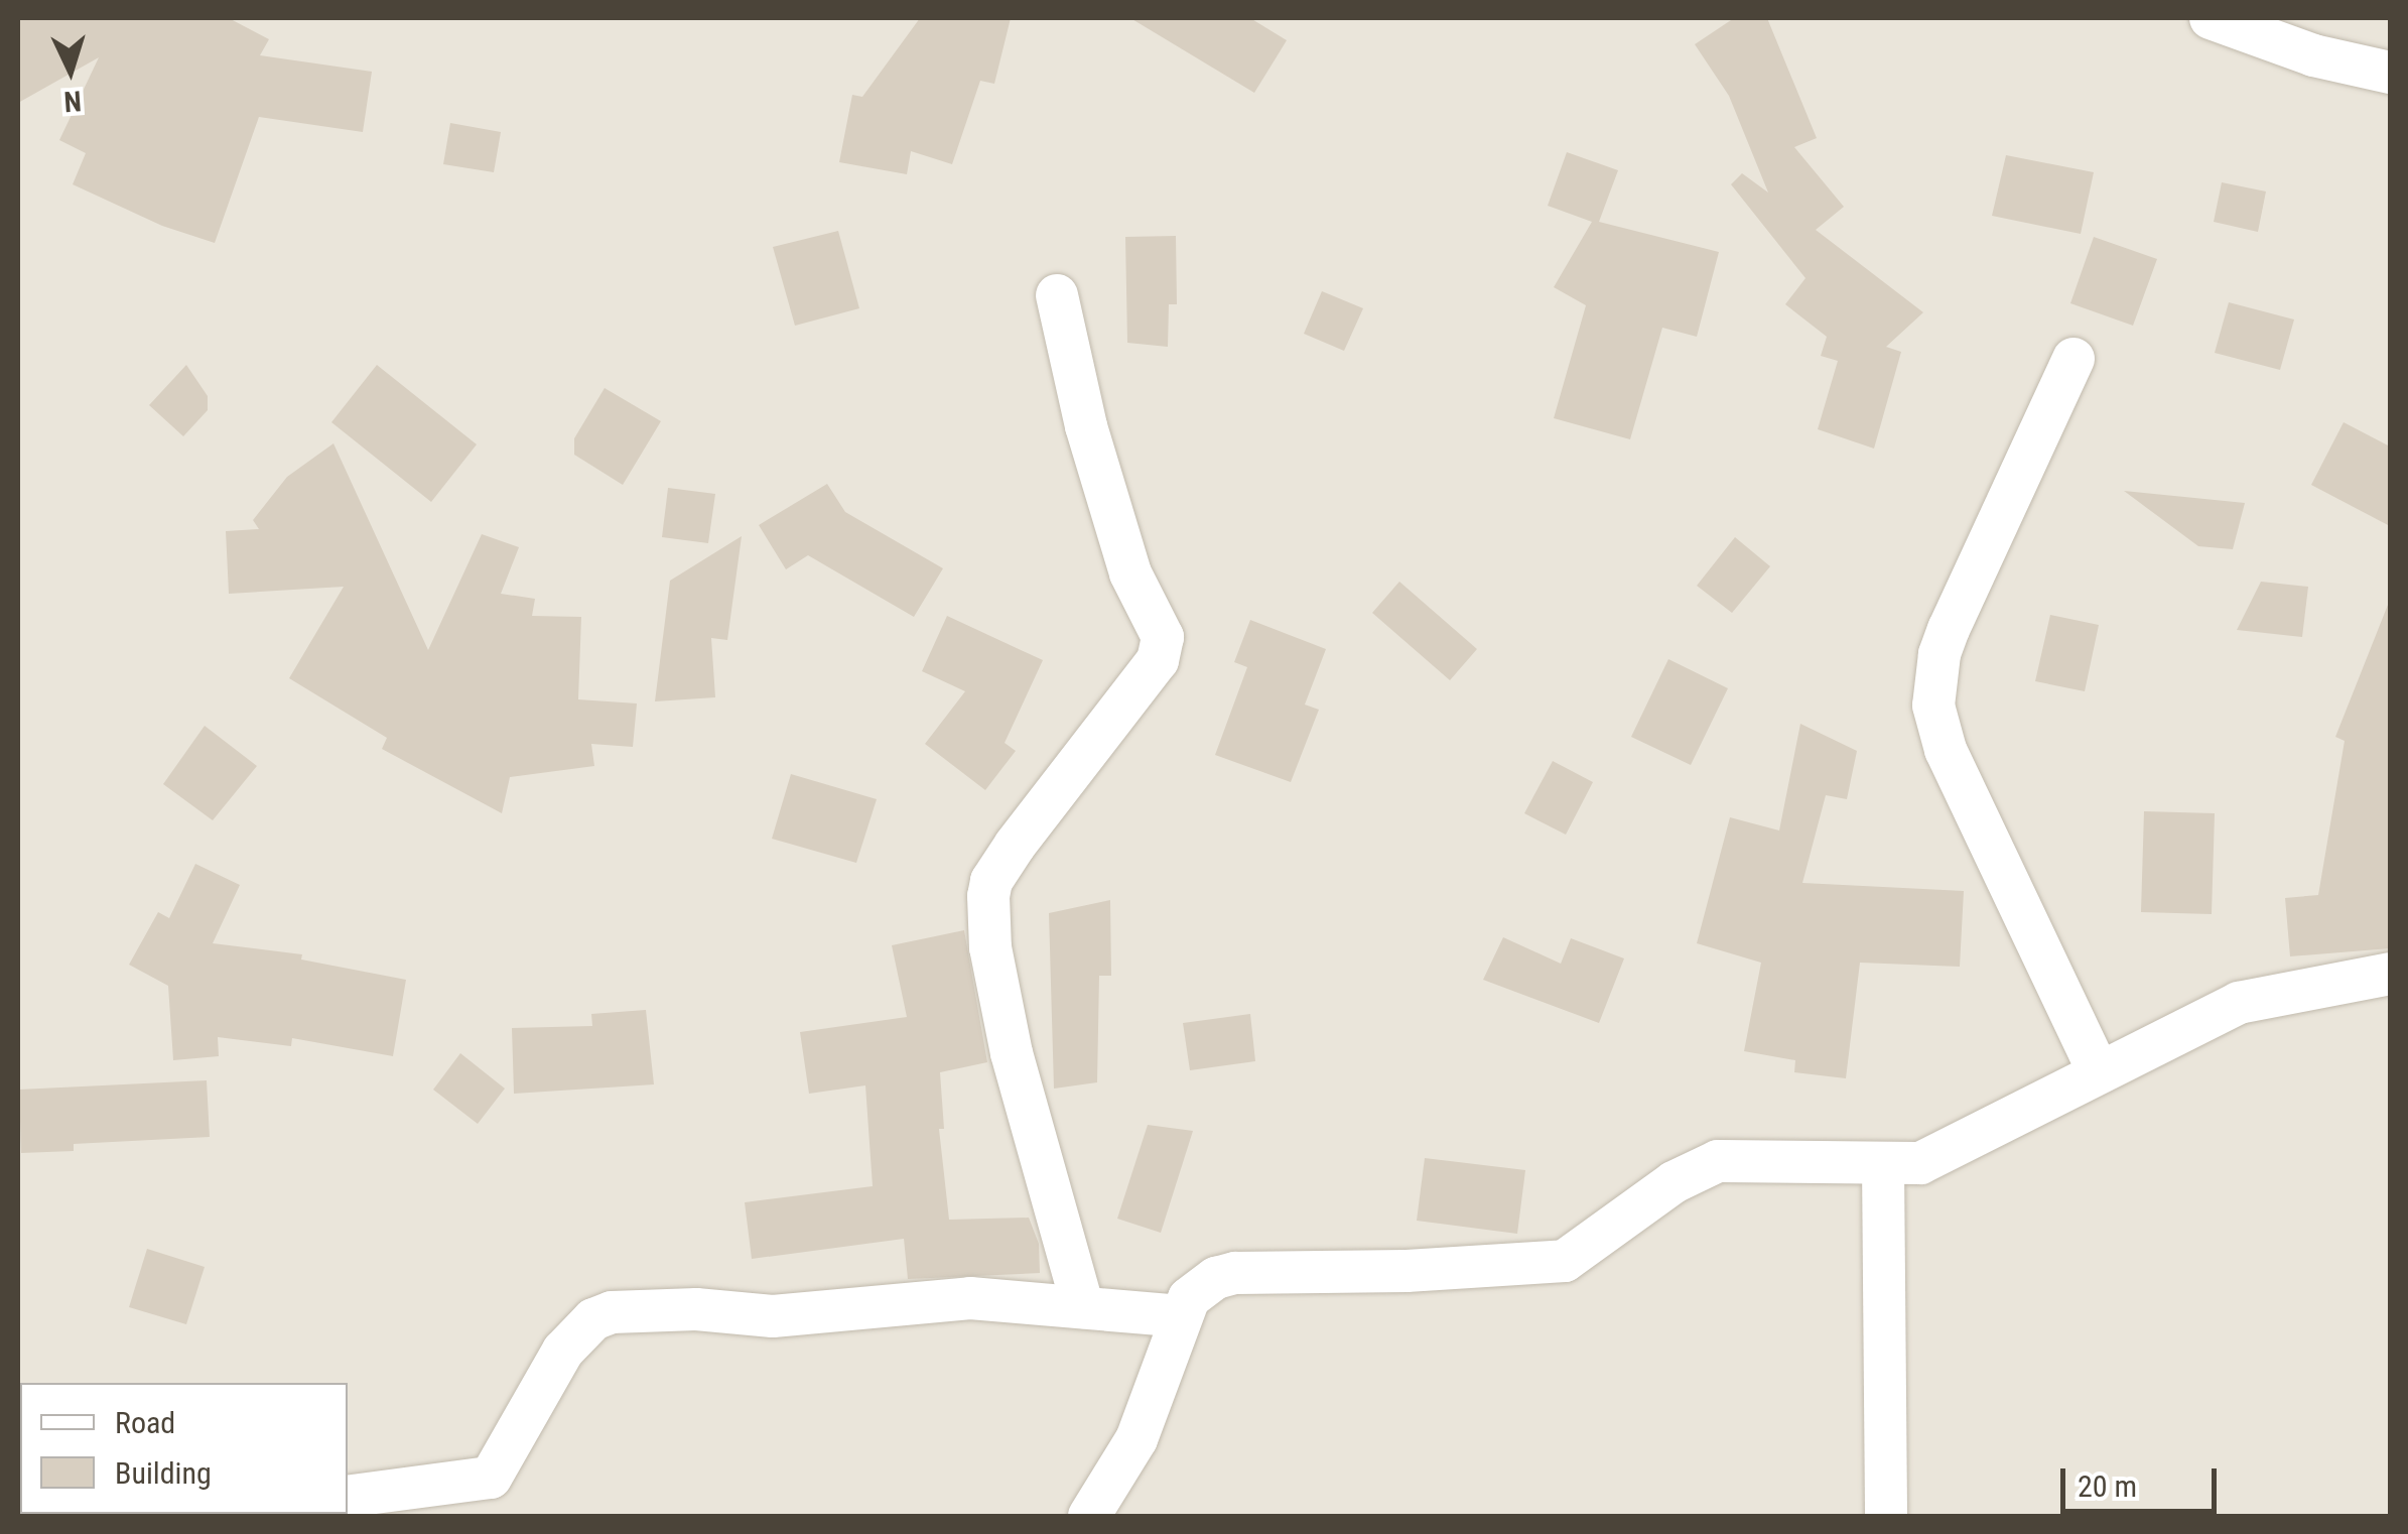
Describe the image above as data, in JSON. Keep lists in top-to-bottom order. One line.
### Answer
{"legend":["Road","Building"],"scale_bar":"20 m","north":"bottom"}
